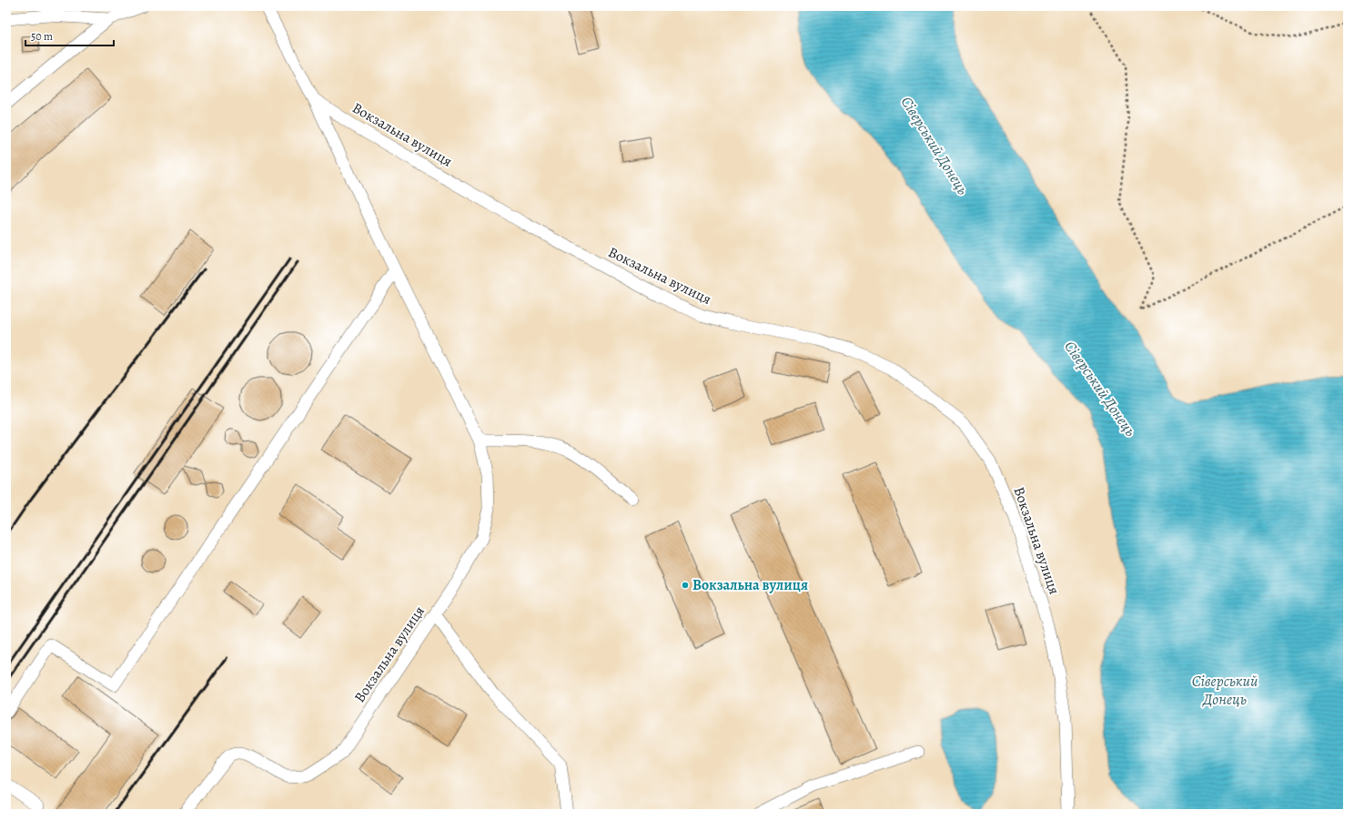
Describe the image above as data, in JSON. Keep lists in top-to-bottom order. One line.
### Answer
{"streets":{"street":["Вокзальна вулиця"]},"water":["Сіверський Донець"],"places":["Вокзальна вулиця"],"scale_bar":"50 m"}
